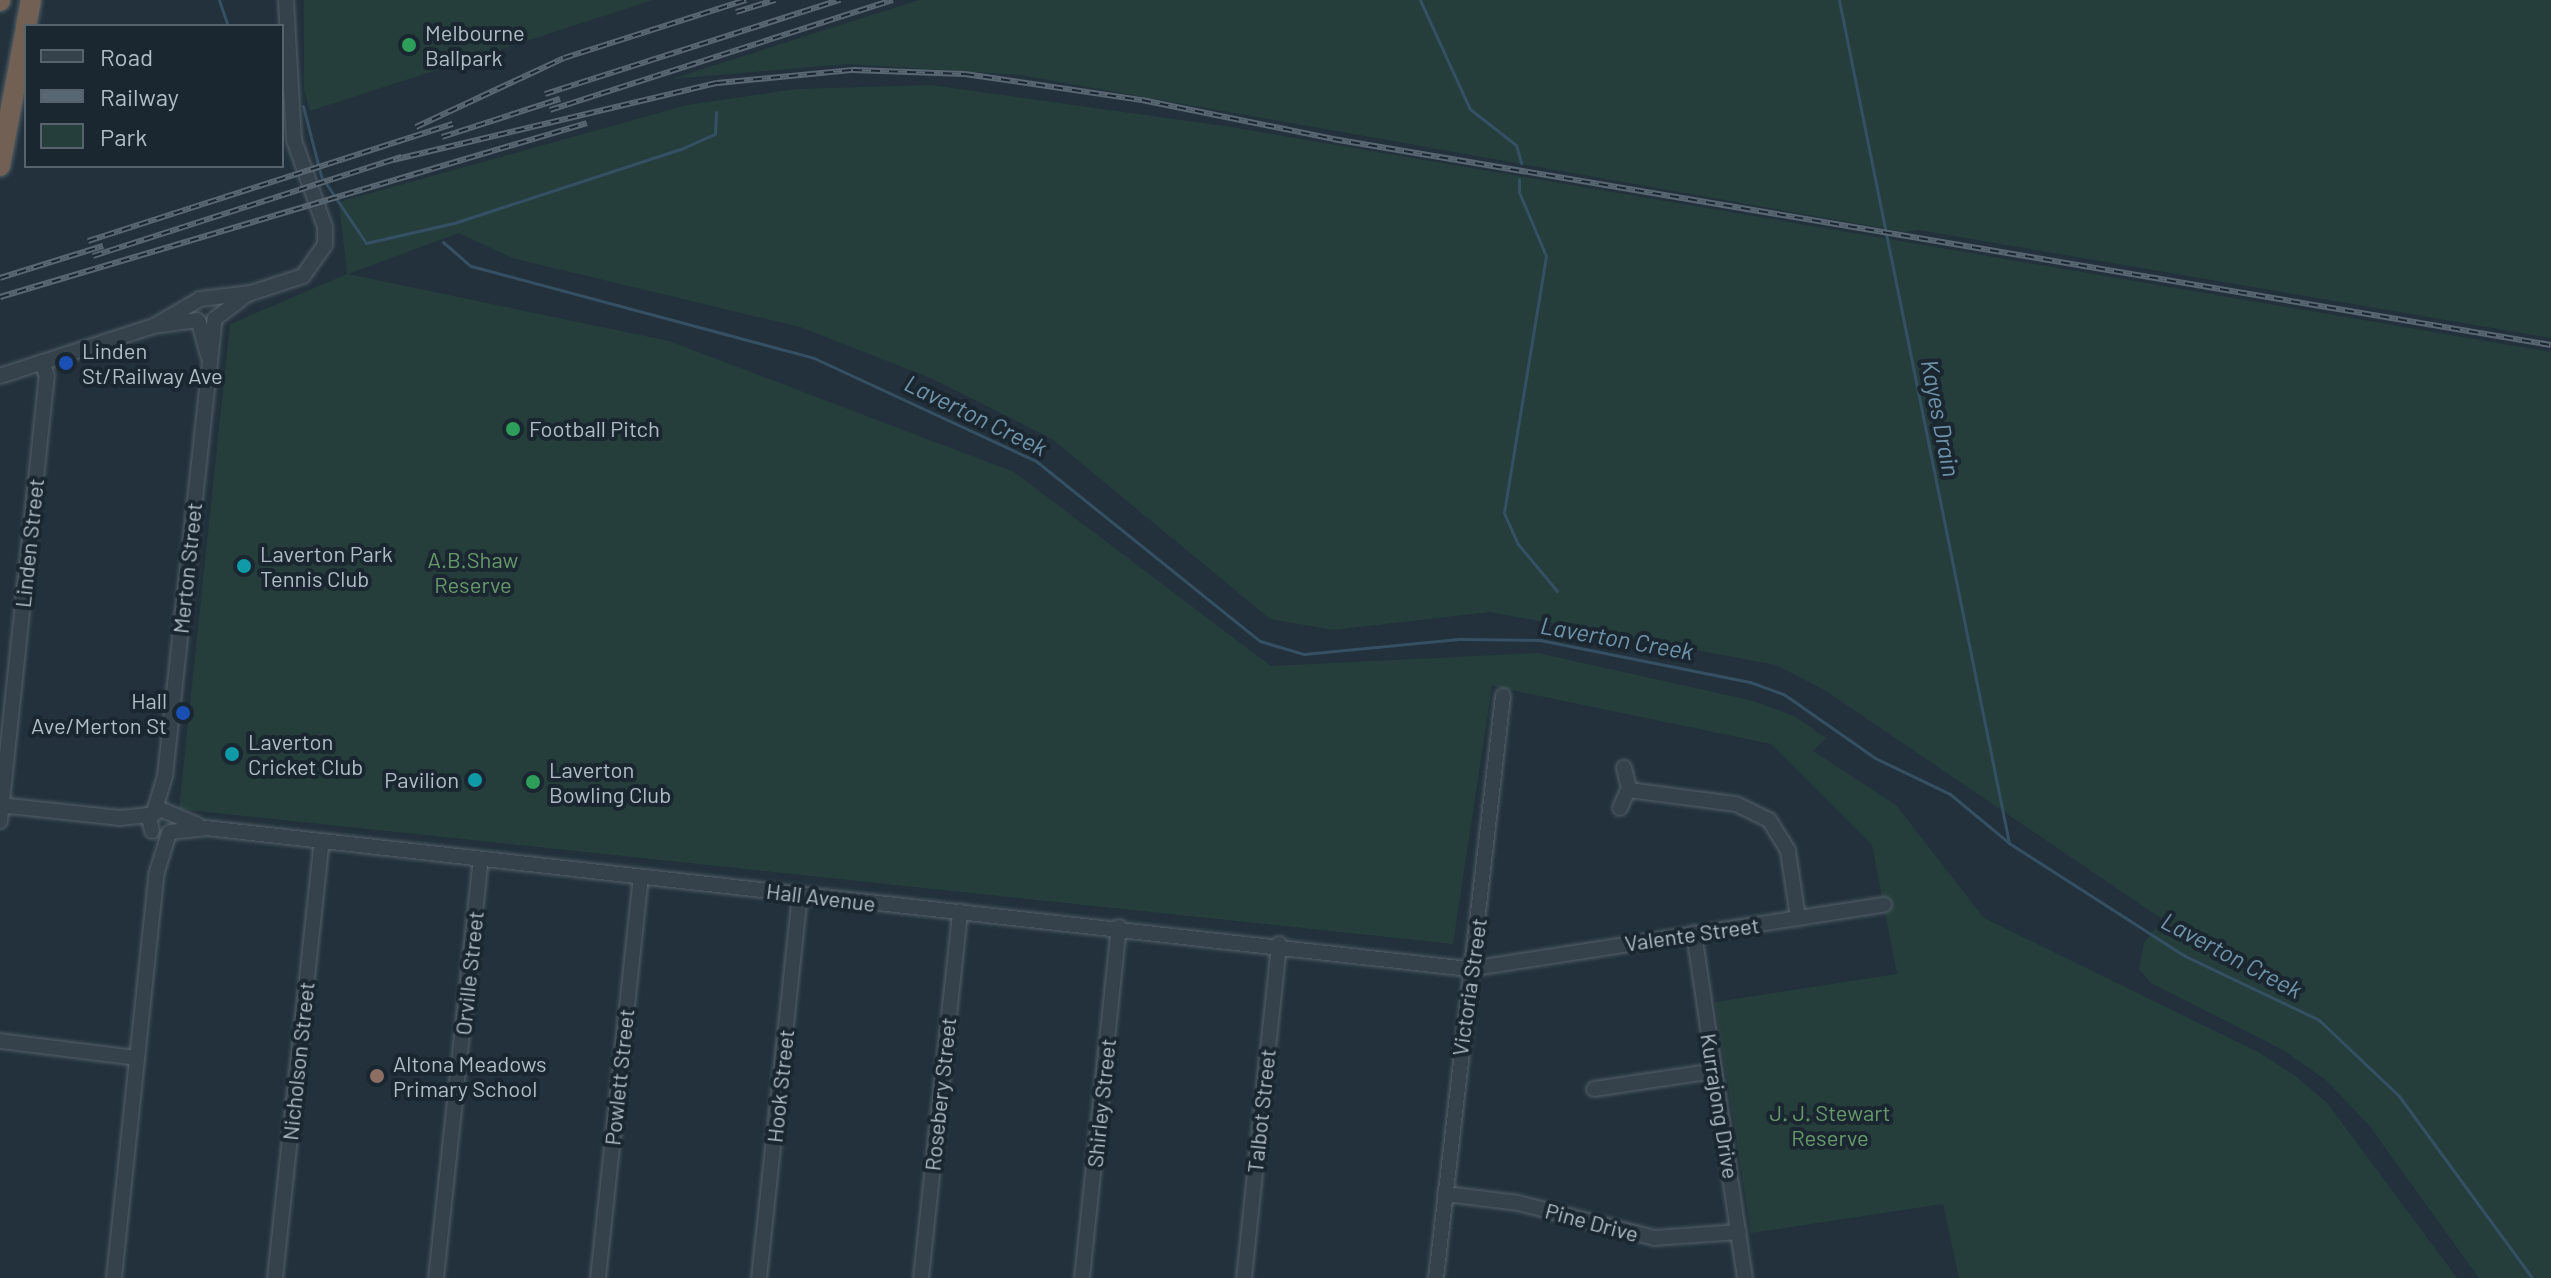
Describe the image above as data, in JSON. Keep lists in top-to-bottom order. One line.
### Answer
{"streets":{"street":["Linden Street","Merton Street","Hall Avenue","Valente Street","Orville Street","Victoria Street","Nicholson Street","Powlett Street","Hook Street","Rosebery Street","Shirley Street","Kurrajong Drive","Talbot Street","Pine Drive"]},"crossings":[["Merton Street","Hall Avenue"],["Hall Avenue","Valente Street"],["Hall Avenue","Orville Street"],["Hall Avenue","Victoria Street"],["Hall Avenue","Nicholson Street"],["Hall Avenue","Powlett Street"],["Hall Avenue","Hook Street"],["Hall Avenue","Rosebery Street"],["Hall Avenue","Shirley Street"],["Hall Avenue","Talbot Street"],["Valente Street","Victoria Street"],["Valente Street","Kurrajong Drive"],["Victoria Street","Pine Drive"],["Kurrajong Drive","Pine Drive"]],"water":["Laverton Creek","Kayes Drain"],"parks":["A.B.Shaw Reserve","J. J. Stewart Reserve"],"places":["Melbourne Ballpark","Linden St/Railway Ave","Football Pitch","Laverton Park Tennis Club","Hall Ave/Merton St","Laverton Cricket Club","Pavilion","Laverton Bowling Club","Altona Meadows Primary School"],"legend":["Road","Railway","Park"]}
